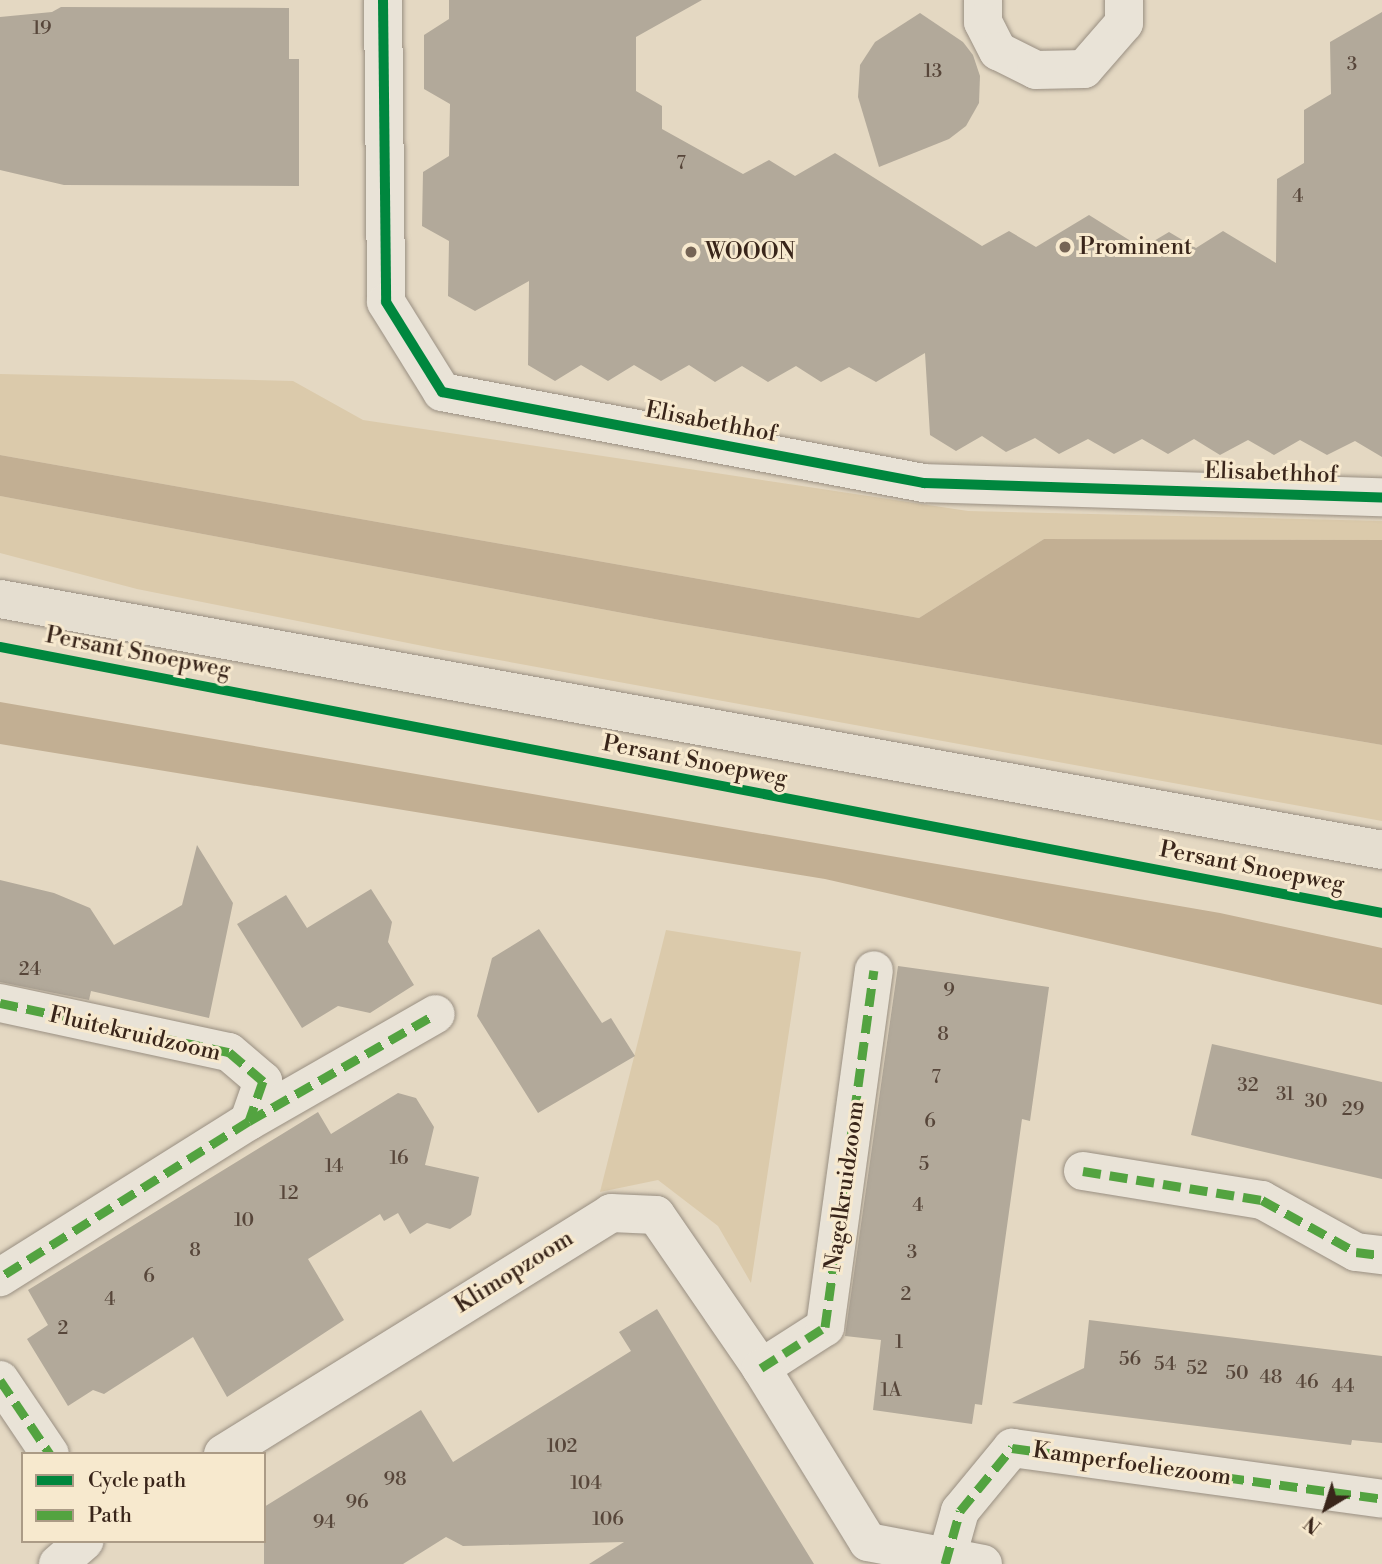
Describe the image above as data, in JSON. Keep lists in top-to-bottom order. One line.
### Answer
{"streets":{"main road":["Persant Snoepweg"],"street":["Elisabethhof","Fluitekruidzoom","Nagelkruidzoom","Klimopzoom","Kamperfoeliezoom"]},"crossings":[["Nagelkruidzoom","Klimopzoom"],["Nagelkruidzoom","Kamperfoeliezoom"],["Klimopzoom","Kamperfoeliezoom"]],"places":["Prominent","WOOON"],"house_numbers":["19","3","13","7","4","24","9","8","7","32","31","30","29","6","16","5","14","12","4","10","8","3","6","2","4","2","1","56","54","52","50","48","46","44","1A","102","98","104","96","106","94"],"legend":["Cycle path","Path"],"north":"bottom left"}
